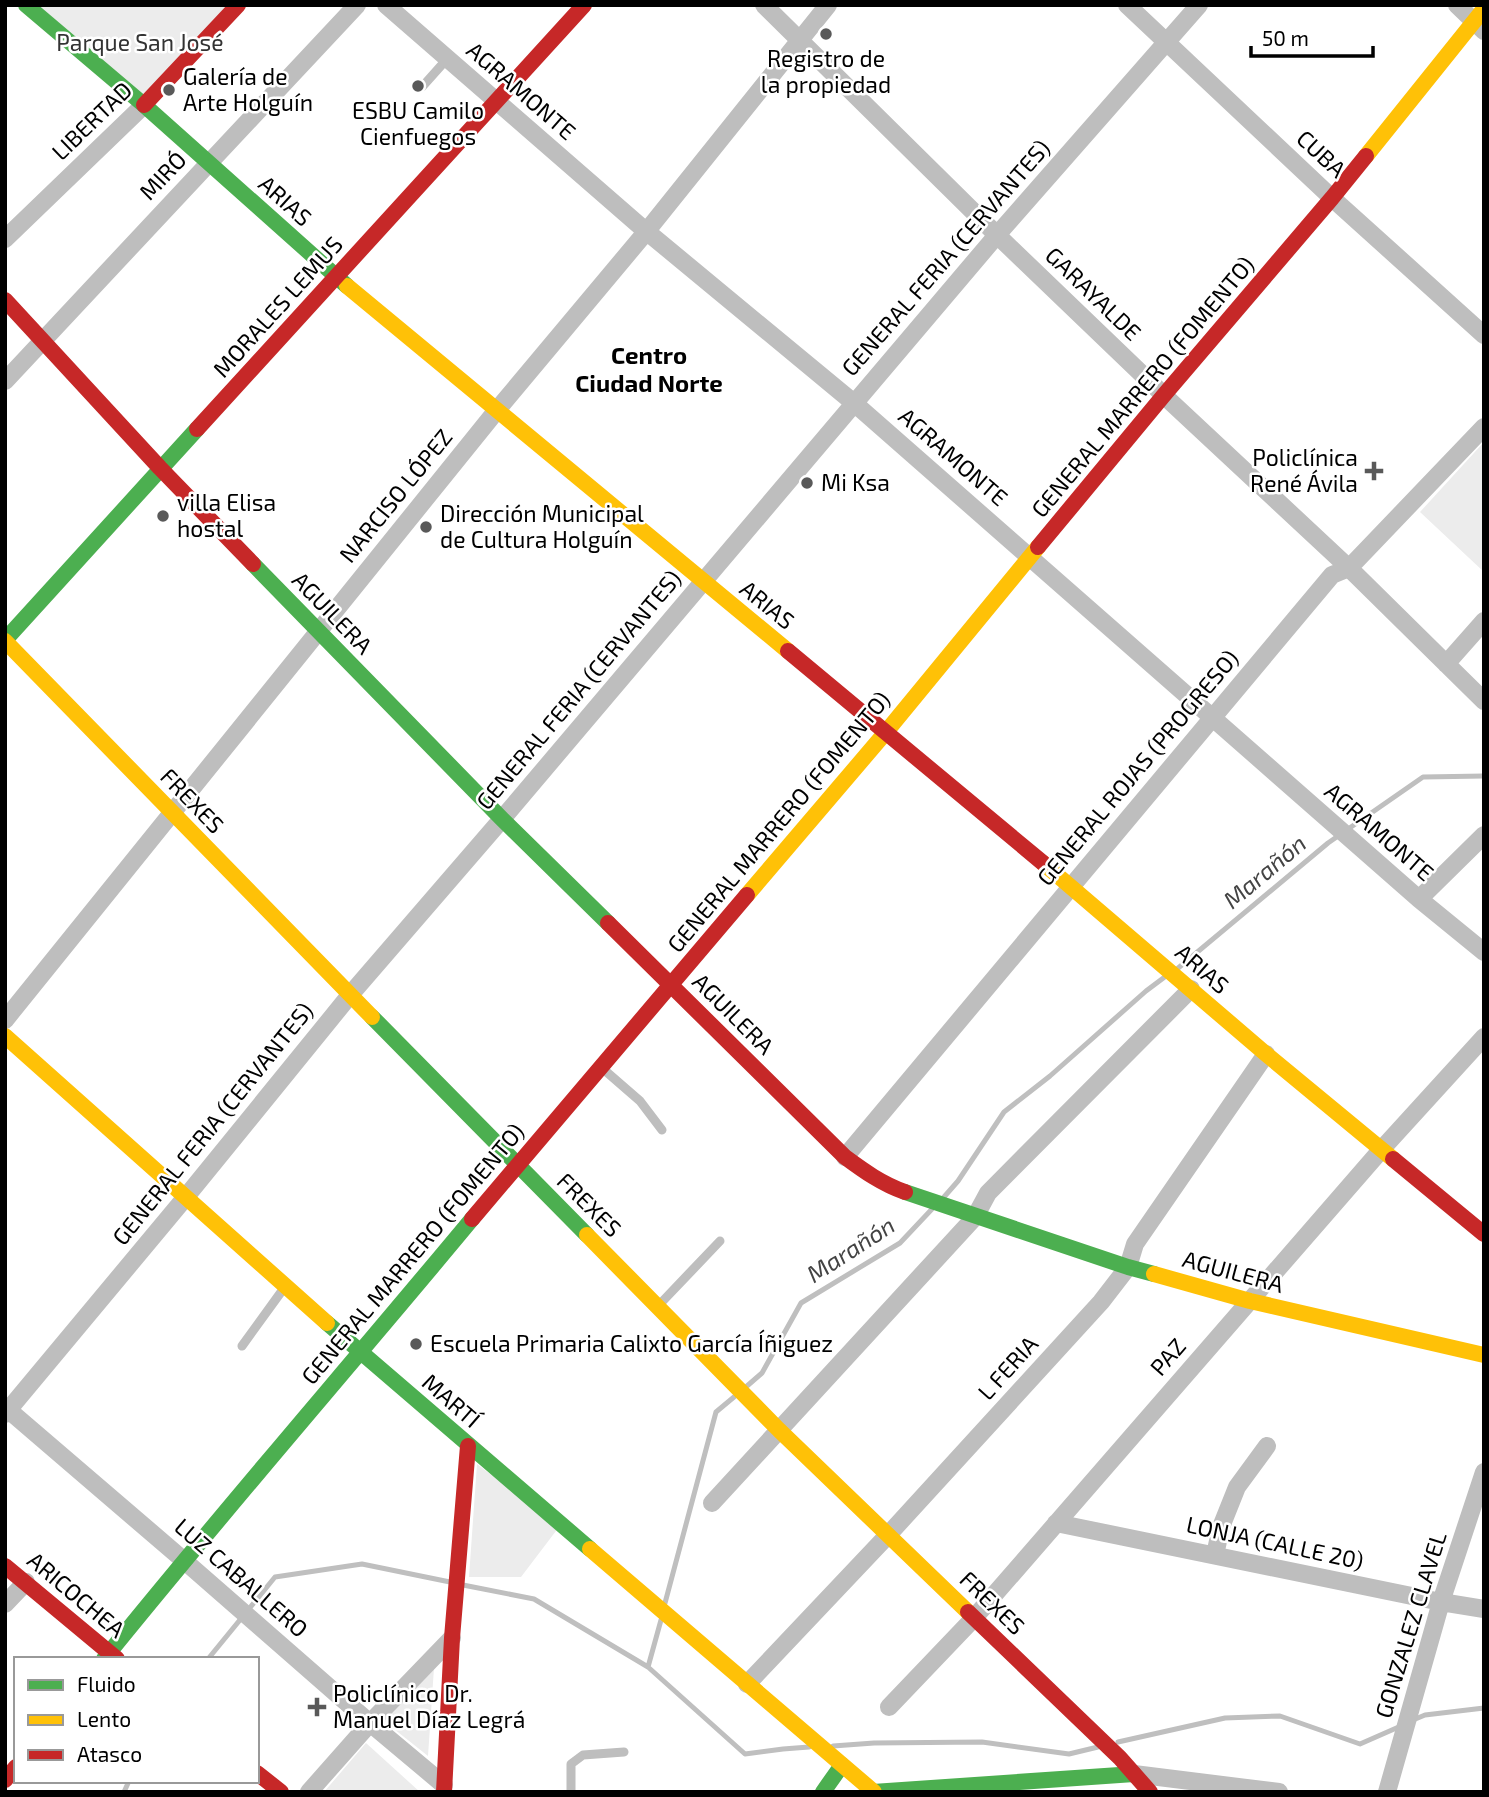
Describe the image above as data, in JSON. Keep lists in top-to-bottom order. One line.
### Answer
{"streets":{"street":["AGRAMONTE","LIBERTAD","CUBA","MIRÓ","ARIAS","GENERAL FERIA (CERVANTES)","GARAYALDE","MORALES LEMUS","GENERAL MARRERO (FOMENTO)","NARCISO LÓPEZ","AGUILERA","GENERAL ROJAS (PROGRESO)","FREXES","PAZ","L FERIA","MARTÍ","LONJA (CALLE 20)","LUZ CABALLERO","ARICOCHEA","GONZALEZ CLAVEL"]},"crossings":[["AGRAMONTE","GENERAL FERIA (CERVANTES)"],["AGRAMONTE","MORALES LEMUS"],["AGRAMONTE","GENERAL MARRERO (FOMENTO)"],["AGRAMONTE","NARCISO LÓPEZ"],["AGRAMONTE","GENERAL ROJAS (PROGRESO)"],["LIBERTAD","ARIAS"],["CUBA","GENERAL FERIA (CERVANTES)"],["CUBA","GENERAL MARRERO (FOMENTO)"],["MIRÓ","ARIAS"],["MIRÓ","AGUILERA"],["ARIAS","GENERAL FERIA (CERVANTES)"],["ARIAS","MORALES LEMUS"],["ARIAS","GENERAL MARRERO (FOMENTO)"],["ARIAS","NARCISO LÓPEZ"],["ARIAS","GENERAL ROJAS (PROGRESO)"],["ARIAS","PAZ"],["ARIAS","L FERIA"],["GENERAL FERIA (CERVANTES)","GARAYALDE"],["GENERAL FERIA (CERVANTES)","AGUILERA"],["GENERAL FERIA (CERVANTES)","FREXES"],["GENERAL FERIA (CERVANTES)","MARTÍ"],["GENERAL FERIA (CERVANTES)","LUZ CABALLERO"],["GARAYALDE","GENERAL MARRERO (FOMENTO)"],["GARAYALDE","NARCISO LÓPEZ"],["GARAYALDE","GENERAL ROJAS (PROGRESO)"],["MORALES LEMUS","AGUILERA"],["MORALES LEMUS","FREXES"],["GENERAL MARRERO (FOMENTO)","AGUILERA"],["GENERAL MARRERO (FOMENTO)","FREXES"],["GENERAL MARRERO (FOMENTO)","MARTÍ"],["GENERAL MARRERO (FOMENTO)","LUZ CABALLERO"],["GENERAL MARRERO (FOMENTO)","ARICOCHEA"],["NARCISO LÓPEZ","AGUILERA"],["NARCISO LÓPEZ","FREXES"],["AGUILERA","GENERAL ROJAS (PROGRESO)"],["AGUILERA","PAZ"],["AGUILERA","L FERIA"],["FREXES","PAZ"],["FREXES","L FERIA"],["PAZ","LONJA (CALLE 20)"],["L FERIA","MARTÍ"],["LONJA (CALLE 20)","GONZALEZ CLAVEL"]],"districts":["Centro Ciudad Norte"],"water":["Marañón"],"parks":["Parque San José"],"places":{"other":["Registro de la propiedad","ESBU Camilo Cienfuegos","Galería de Arte Holguín","Mi Ksa","villa Elisa hostal","Dirección Municipal de Cultura Holguín","Escuela Primaria Calixto García Íñiguez"],"health":["Policlínica René Ávila","Policlínico Dr. Manuel Díaz Legrá"]},"legend":["Fluido","Lento","Atasco"],"scale_bar":"50 m"}
